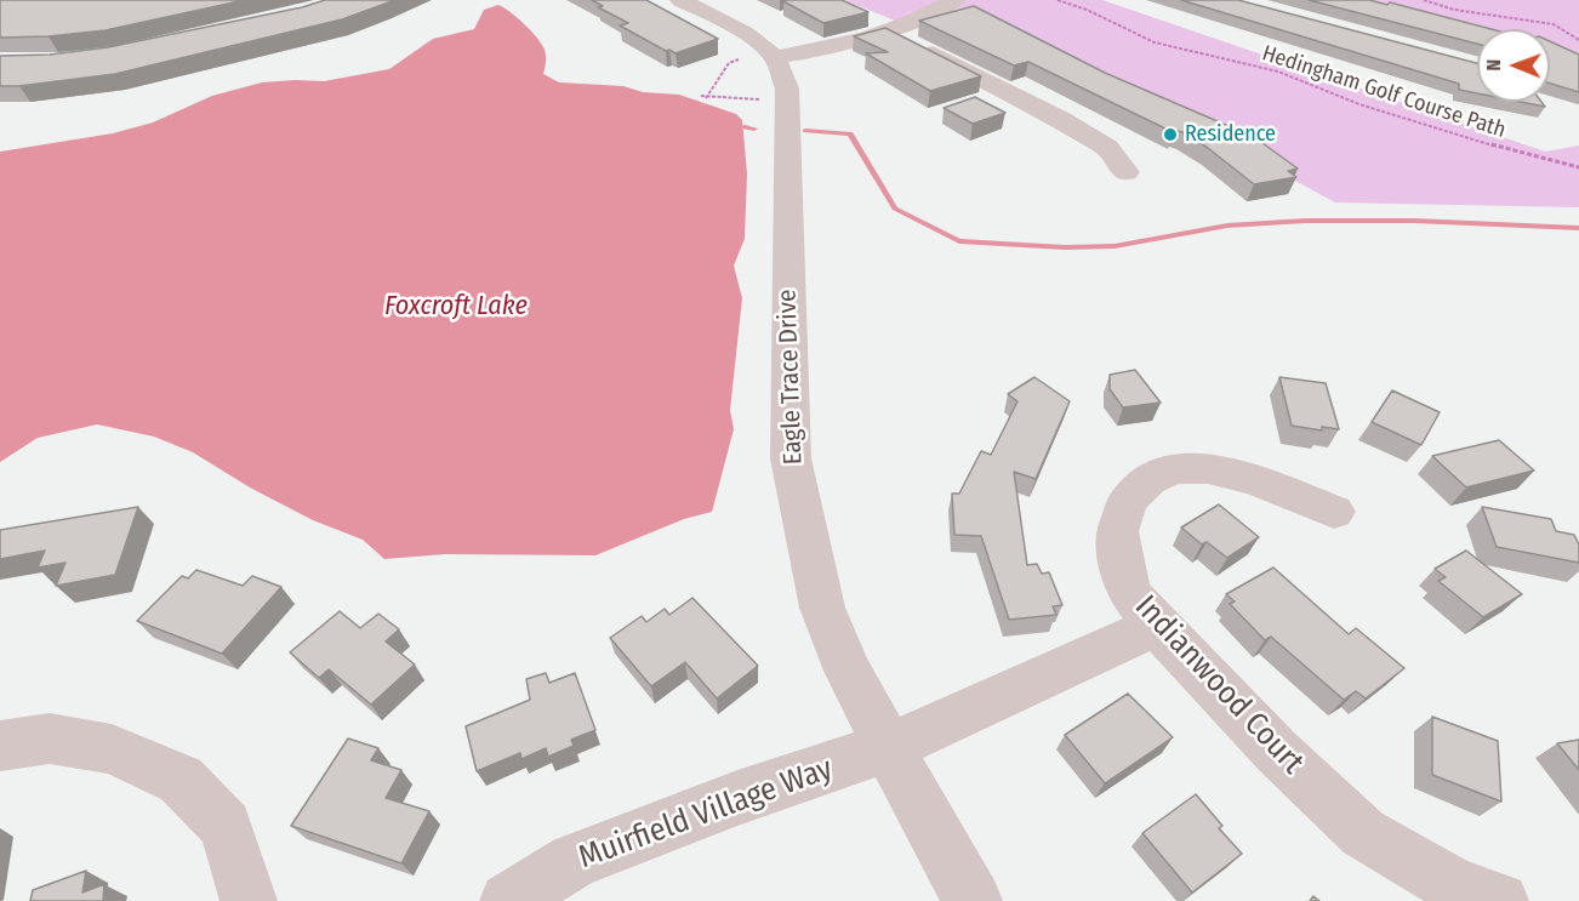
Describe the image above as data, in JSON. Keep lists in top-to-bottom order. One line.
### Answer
{"streets":{"street":["Eagle Trace Drive","Indianwood Court","Muirfield Village Way"],"path":["Hedingham Golf Course Path"]},"crossings":[["Eagle Trace Drive","Muirfield Village Way"],["Indianwood Court","Muirfield Village Way"]],"water":["Foxcroft Lake"],"places":["Residence"],"north":"left"}
